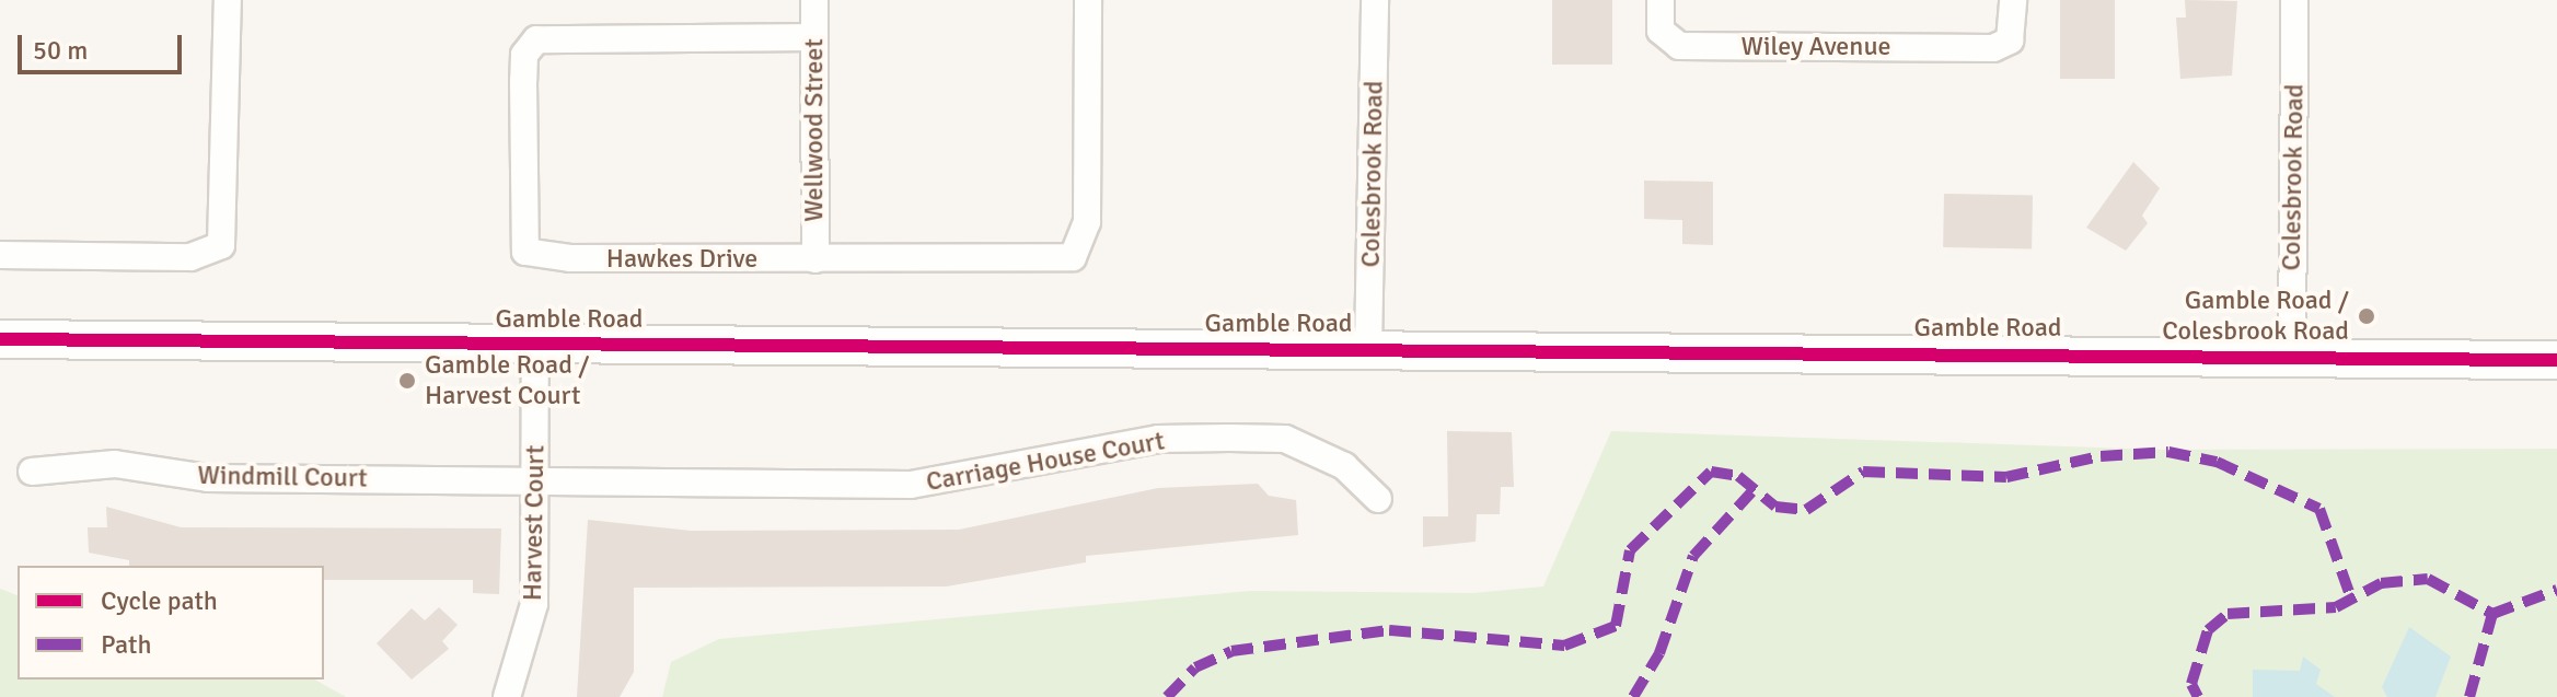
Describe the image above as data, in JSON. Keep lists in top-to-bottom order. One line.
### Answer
{"streets":{"main road":["Gamble Road"],"street":["Wiley Avenue","Wellwood Street","Colesbrook Road","Hawkes Drive","Carriage House Court","Windmill Court","Harvest Court"]},"crossings":[["Wellwood Street","Hawkes Drive"],["Colesbrook Road","Gamble Road"],["Gamble Road","Harvest Court"],["Carriage House Court","Windmill Court"],["Carriage House Court","Harvest Court"],["Windmill Court","Harvest Court"]],"places":["Gamble Road / Colesbrook Road","Gamble Road / Harvest Court"],"legend":["Cycle path","Path"],"scale_bar":"50 m"}
